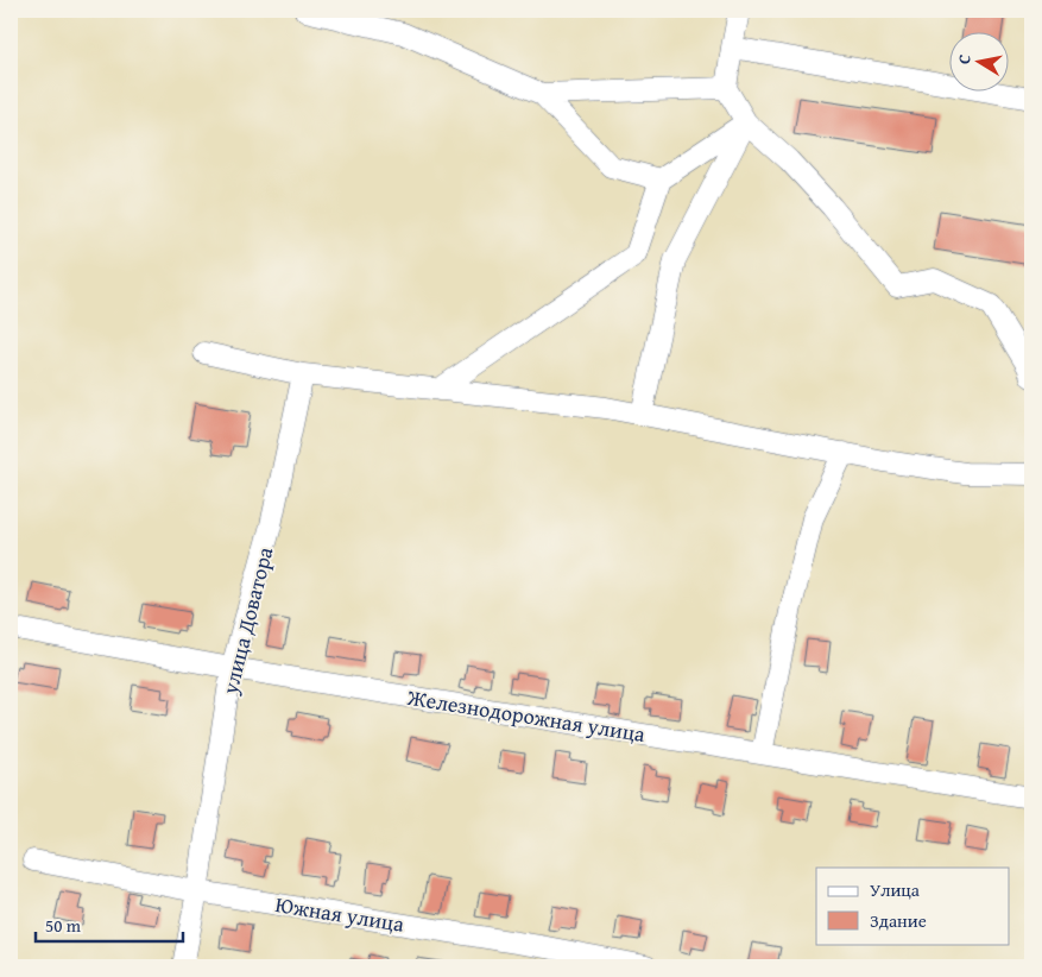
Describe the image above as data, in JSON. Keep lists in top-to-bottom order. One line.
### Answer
{"streets":{"street":["улица Доватора","Железнодорожная улица","Южная улица"]},"crossings":[["улица Доватора","Железнодорожная улица"],["улица Доватора","Южная улица"]],"legend":["Улица","Здание"],"scale_bar":"50 m","north":"left"}
